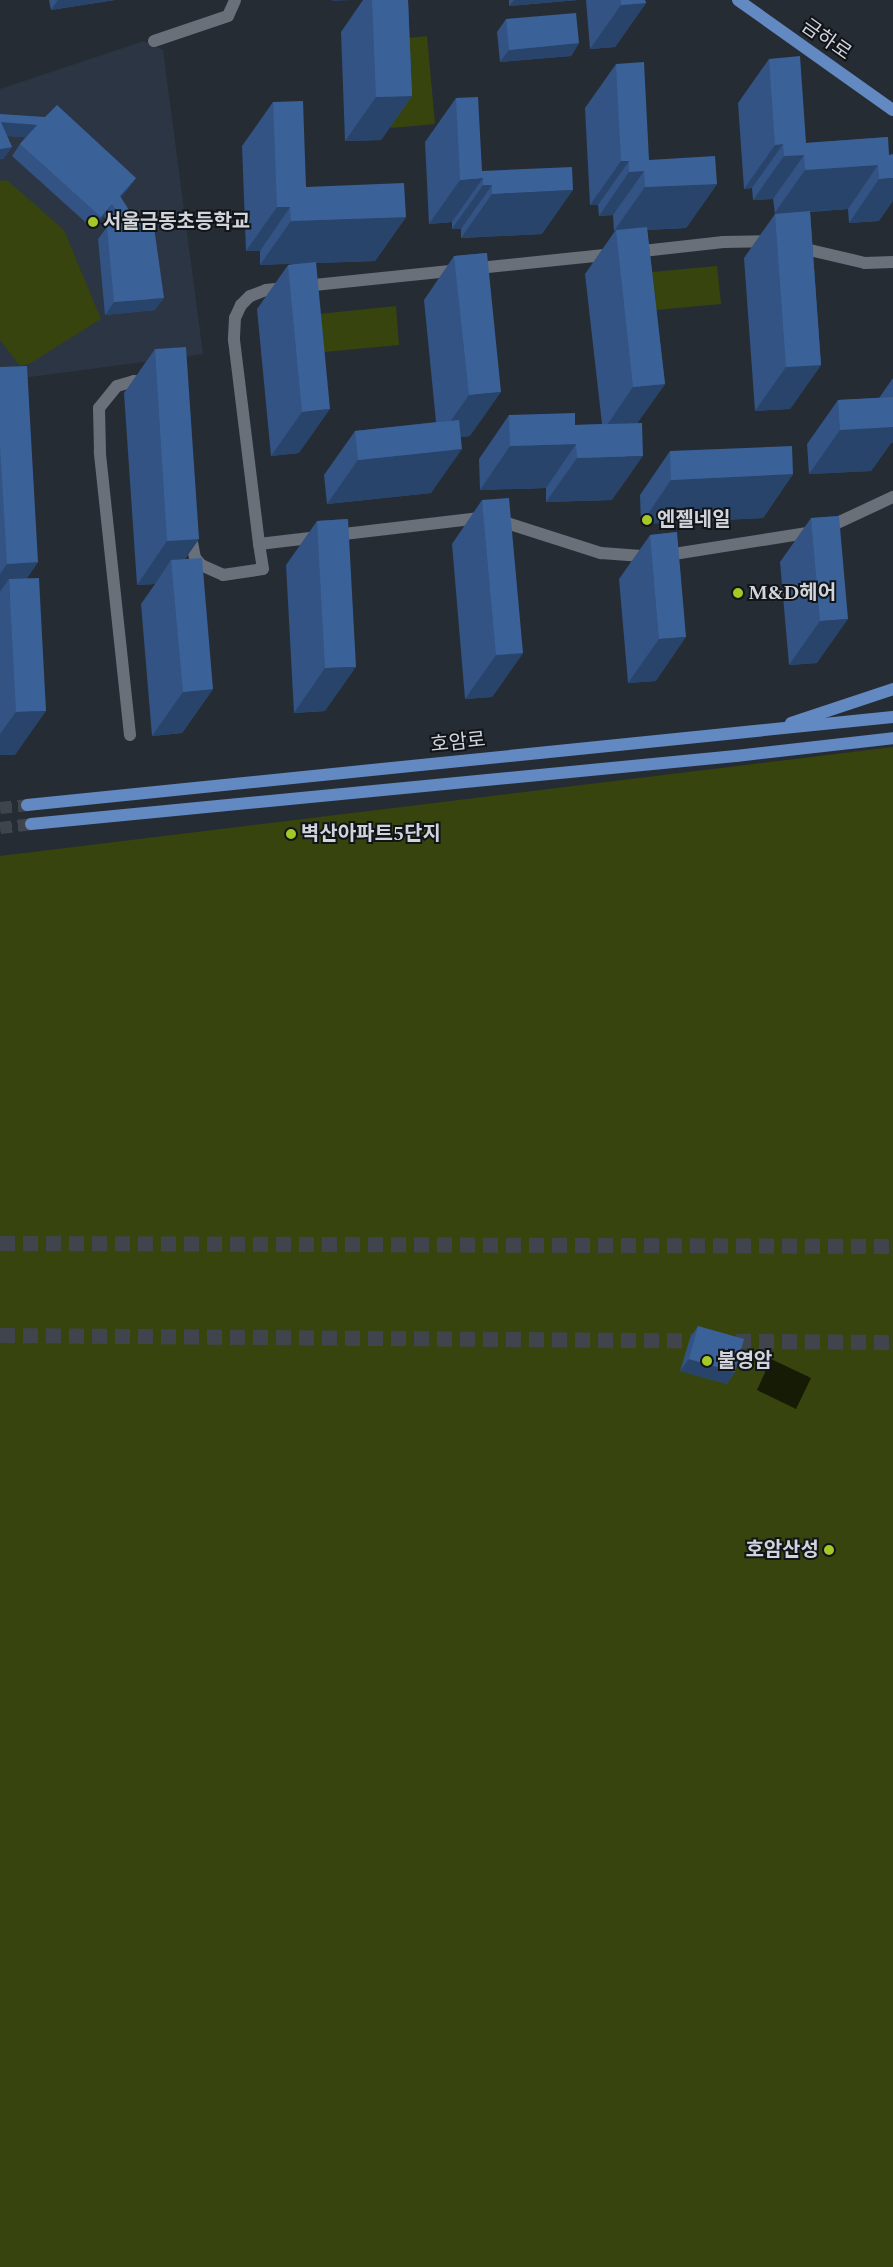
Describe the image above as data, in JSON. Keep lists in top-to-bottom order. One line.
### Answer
{"streets":{"main road":["금하로","호암로"]},"places":["서울금동초등학교","엔젤네일","M&D헤어","벽산아파트5단지","불영암","호암산성"]}
